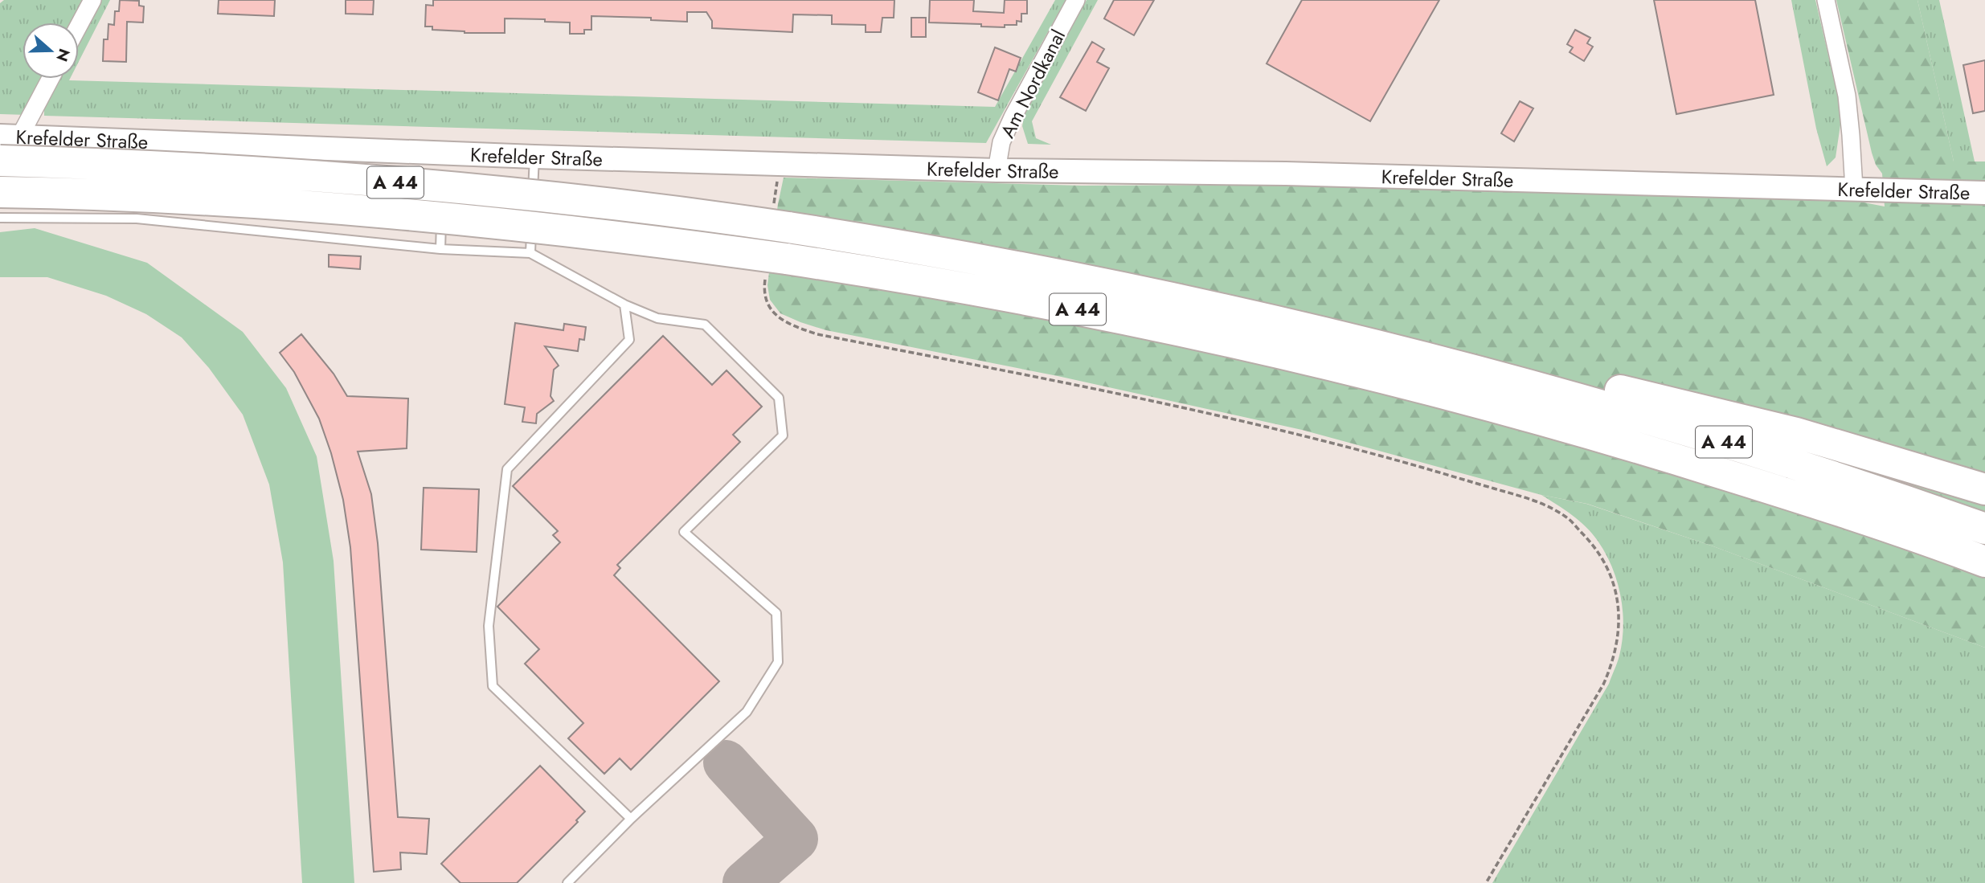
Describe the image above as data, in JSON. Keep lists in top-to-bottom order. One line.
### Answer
{"streets":{"highway":["A 44"],"street":["Am Nordkanal","Krefelder Straße"]},"crossings":[["Am Nordkanal","Krefelder Straße"]],"north":"right"}
